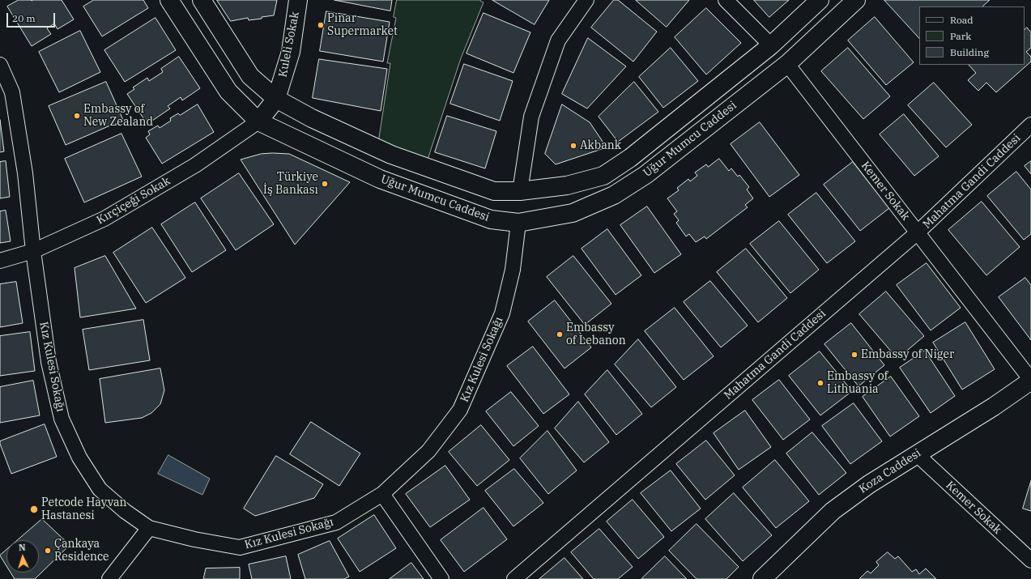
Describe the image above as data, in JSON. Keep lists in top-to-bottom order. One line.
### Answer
{"streets":{"main road":["Kuleli Sokak","Uğur Mumcu Caddesi","Koza Caddesi"],"street":["Mahatma Gandi Caddesi","Kemer Sokak","Kırçiçeği Sokak","Kız Kulesi Sokağı"]},"crossings":[["Kuleli Sokak","Uğur Mumcu Caddesi"],["Kuleli Sokak","Kırçiçeği Sokak"],["Uğur Mumcu Caddesi","Kemer Sokak"],["Uğur Mumcu Caddesi","Kırçiçeği Sokak"],["Uğur Mumcu Caddesi","Kız Kulesi Sokağı"],["Mahatma Gandi Caddesi","Kemer Sokak"],["Kemer Sokak","Koza Caddesi"],["Kırçiçeği Sokak","Kız Kulesi Sokağı"]],"places":["Pinar Supermarket","Embassy of New Zealand","Akbank","Türkiye İş Bankası","Embassy of Lebanon","Embassy of Niger","Embassy of Lithuania","Petcode Hayvan Hastanesi","Çankaya Residence"],"legend":["Road","Park","Building"],"scale_bar":"20 m","north":"top"}
